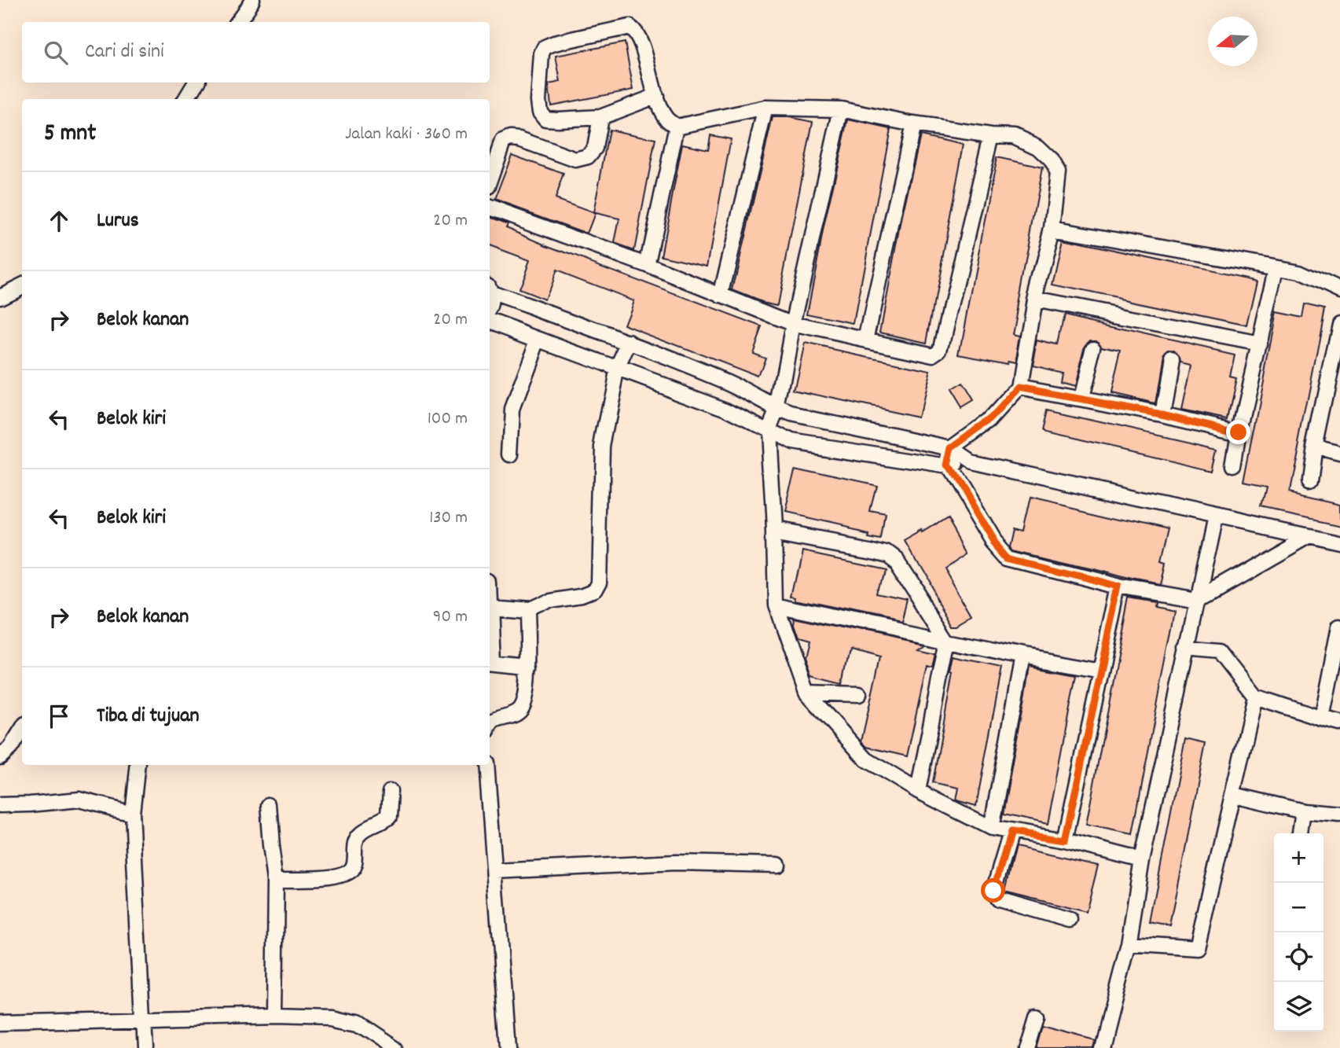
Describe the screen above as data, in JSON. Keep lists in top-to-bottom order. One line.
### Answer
{"north":"left","page":{"search":"Cari di sini","heading":["5 mnt","Jalan kaki · 360 m"],"list":[["Lurus","20 m"],["Belok kanan","20 m"],["Belok kiri","100 m"],["Belok kiri","130 m"],["Belok kanan","90 m"],"Tiba di tujuan"],"map_buttons":["+","−"]}}
